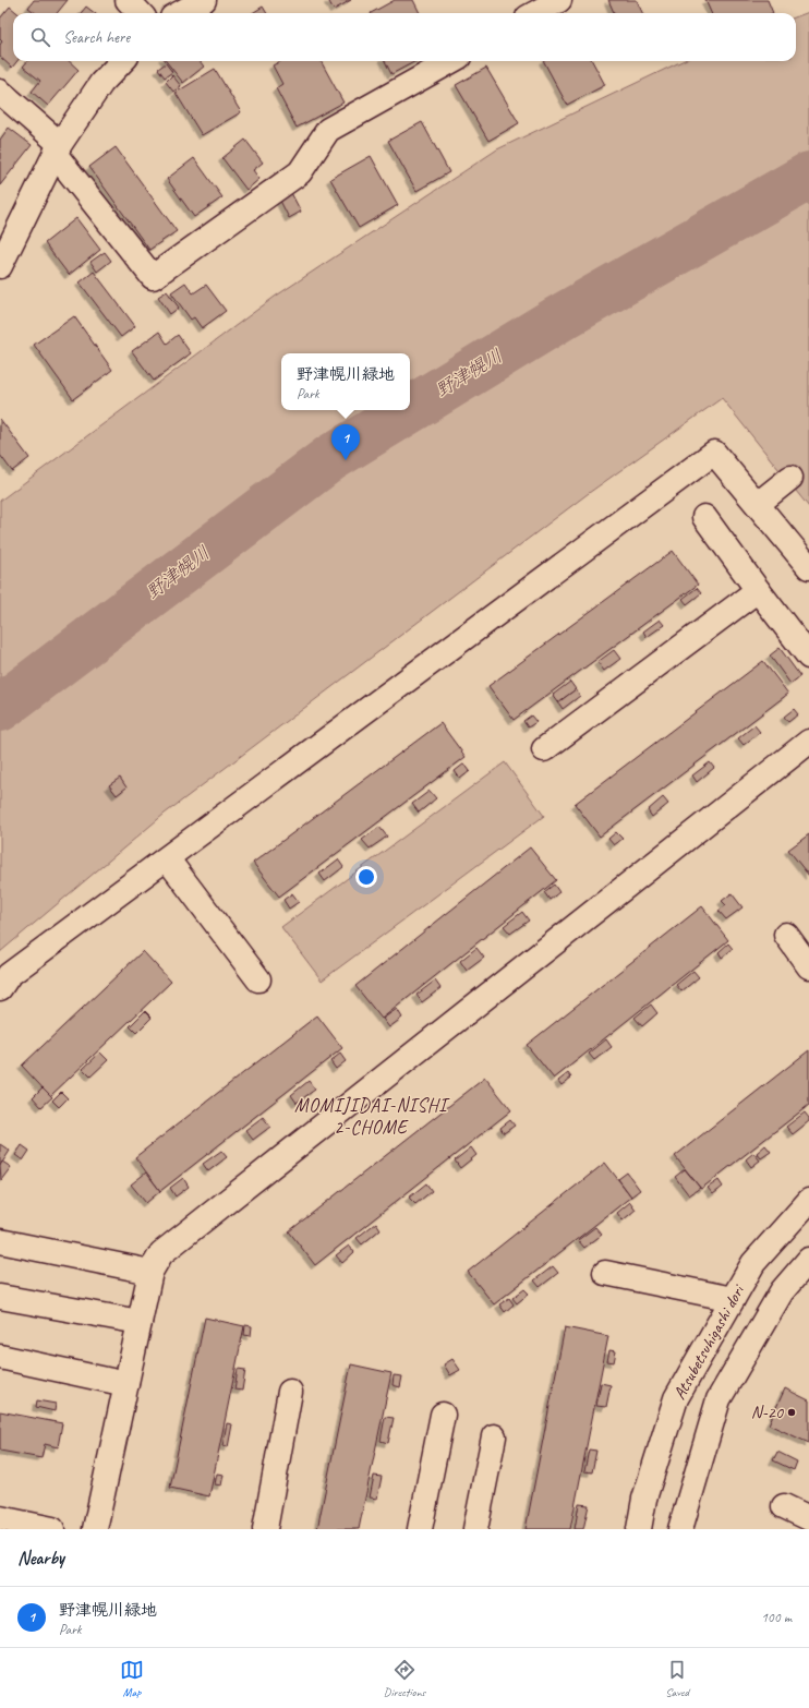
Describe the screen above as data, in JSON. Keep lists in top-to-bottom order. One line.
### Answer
{"streets":{"street":["Atsubetsuhigashi dori"]},"districts":["MOMIJIDAI-NISHI 2-CHOME"],"water":["野津幌川"],"places":["N-20"],"page":{"search":"Search here","popup":["野津幌川緑地","Park"],"pins":"1","heading":"Nearby","list":[{"mark":"1","name":"野津幌川緑地","note":"Park","value":"100 m"}],"nav":["Map","Directions","Saved"]}}
